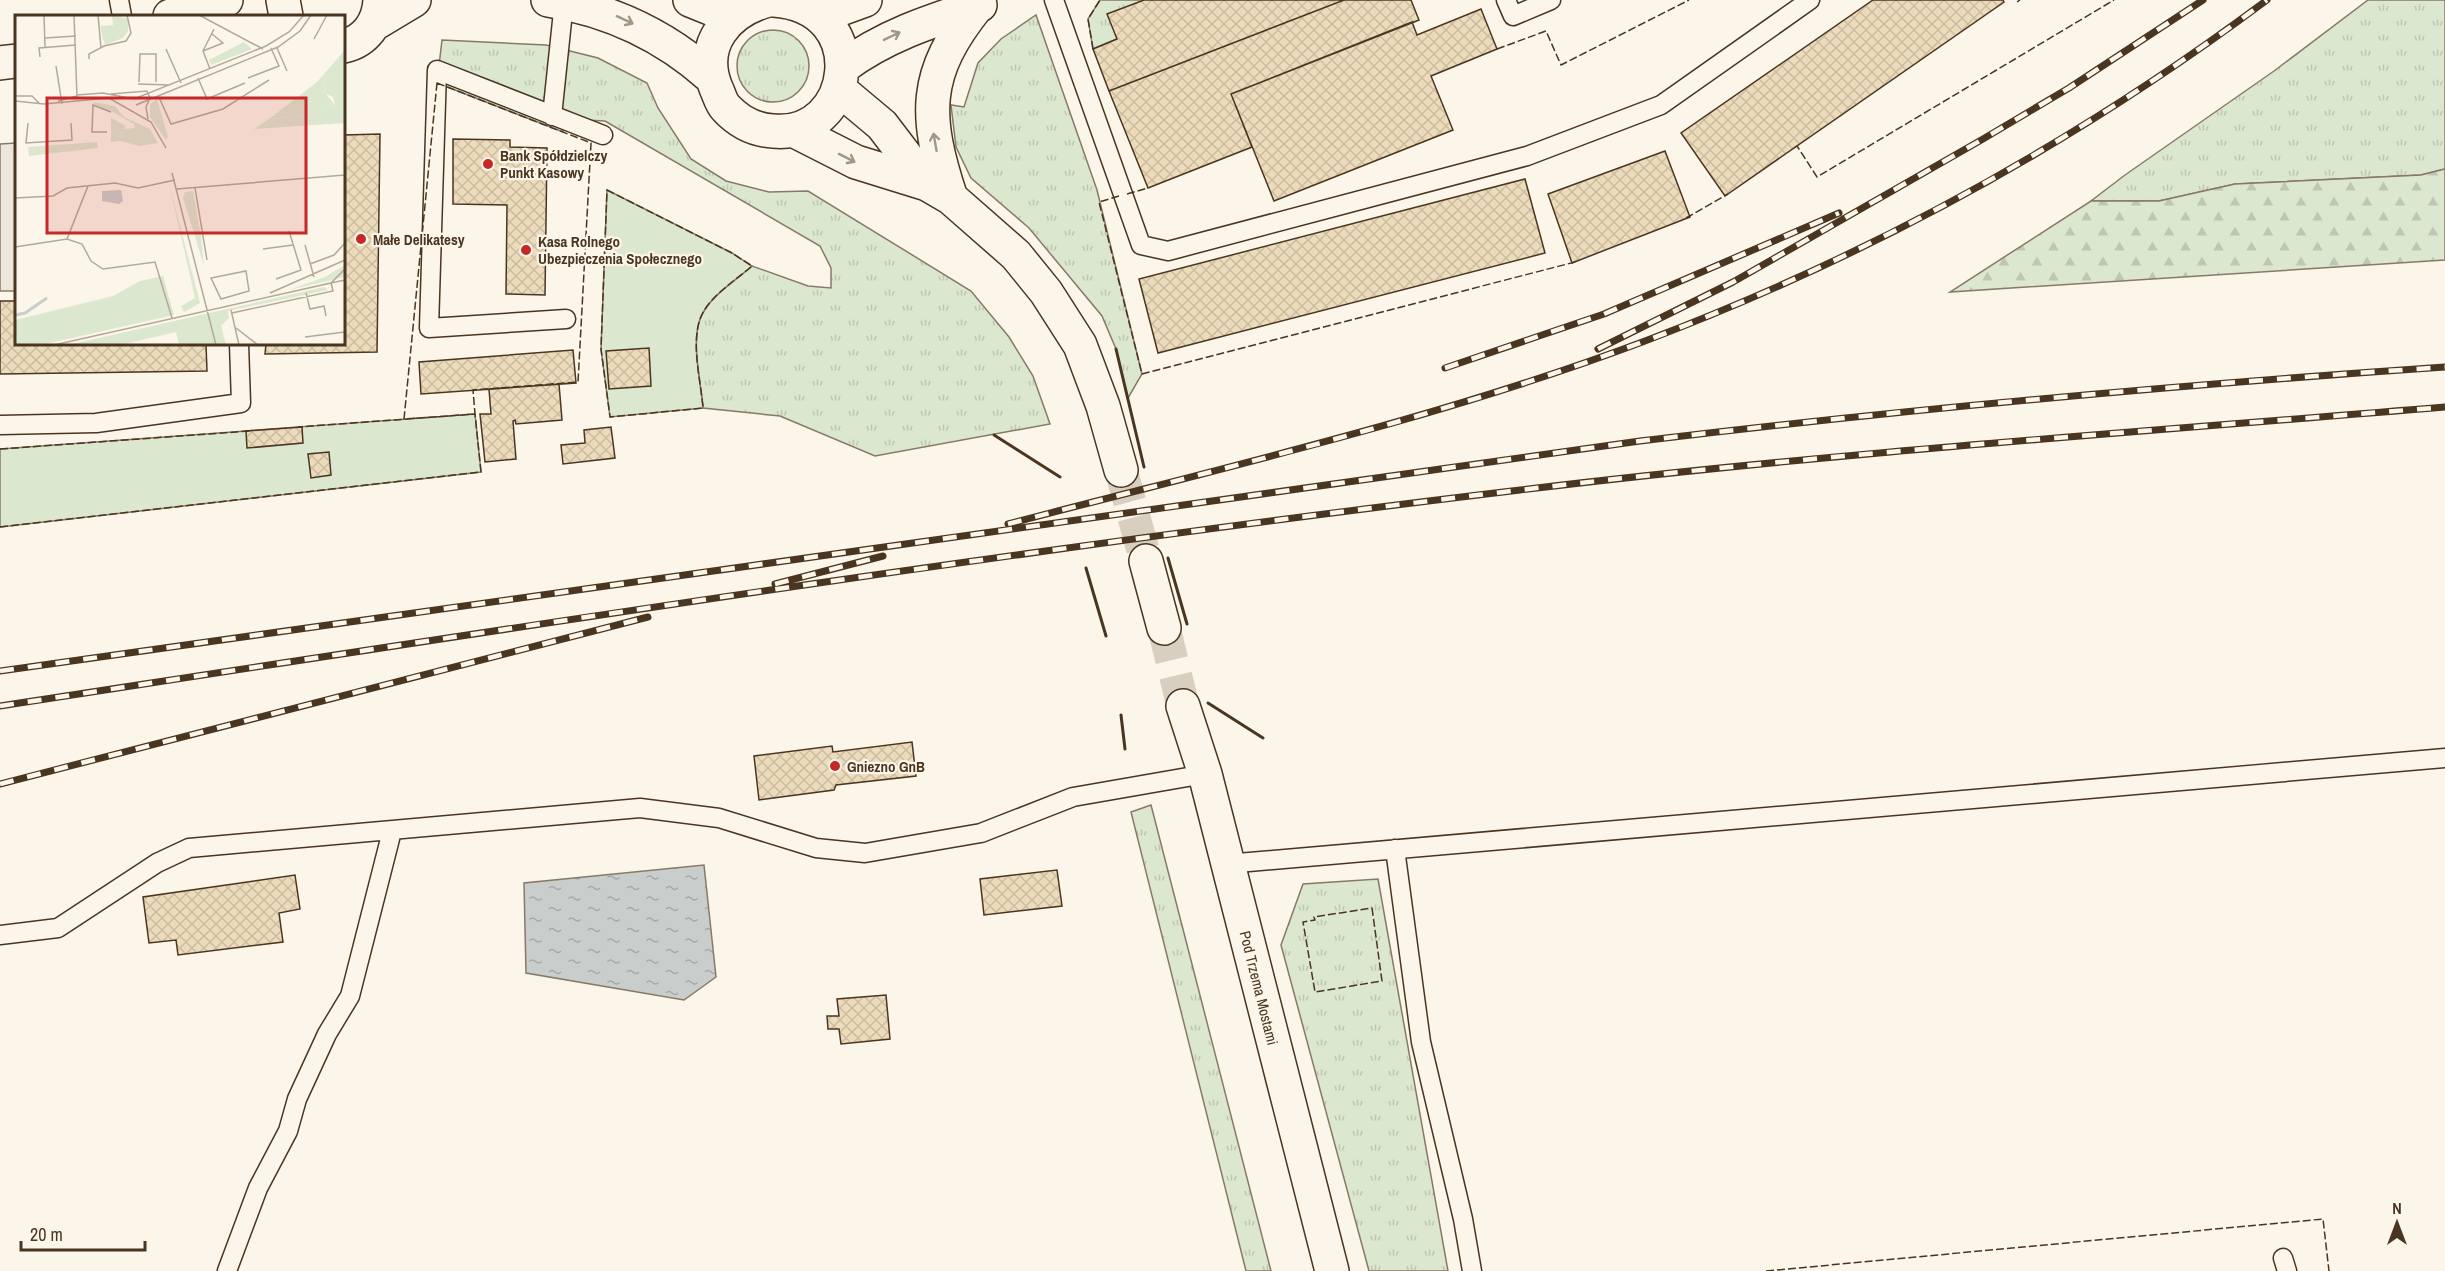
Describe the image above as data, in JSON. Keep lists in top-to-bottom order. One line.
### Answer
{"streets":{"street":["Pod Trzema Mostami"]},"places":["Bank Spółdzielczy Punkt Kasowy","Małe Delikatesy","Kasa Rolnego Ubezpieczenia Społecznego","Gniezno GnB"],"scale_bar":"20 m","north":"top"}
